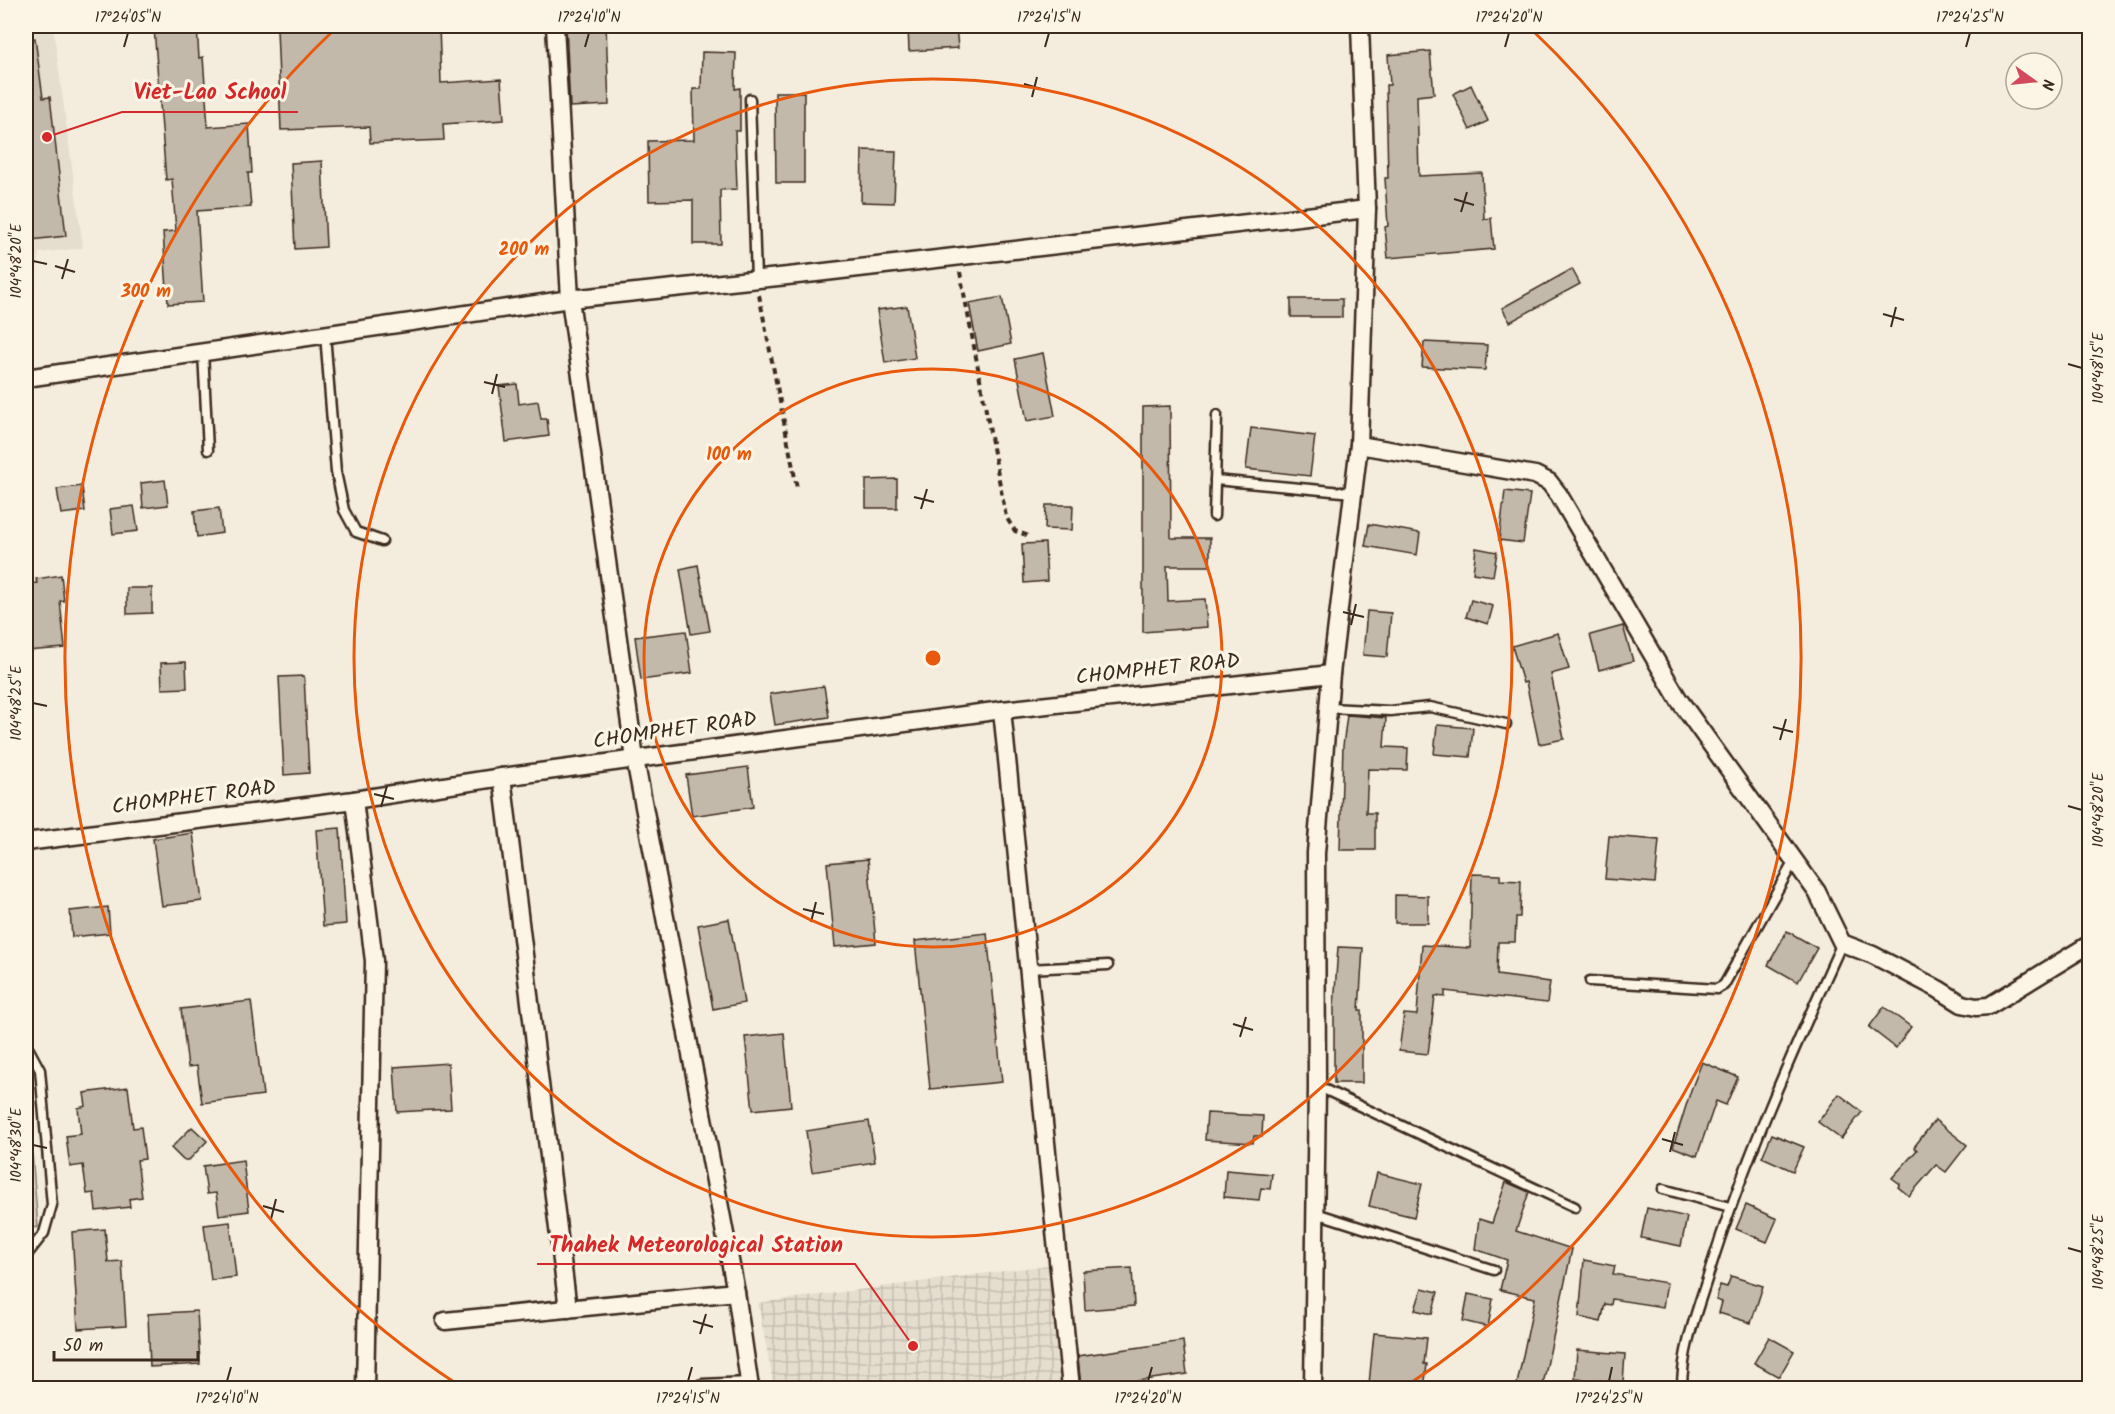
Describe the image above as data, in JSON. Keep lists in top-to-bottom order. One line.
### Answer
{"streets":{"street":["CHOMPHET ROAD"]},"places":["Viet-Lao School","Thahek Meteorological Station"],"scale_bar":"50 m","north":"right","coordinates":["17°24'05\"N","17°24'10\"N","17°24'15\"N","17°24'20\"N","17°24'25\"N","104°48'20\"E","104°48'15\"E","104°48'25\"E","104°48'30\"E"],"rings":["200 m","300 m","100 m"]}
